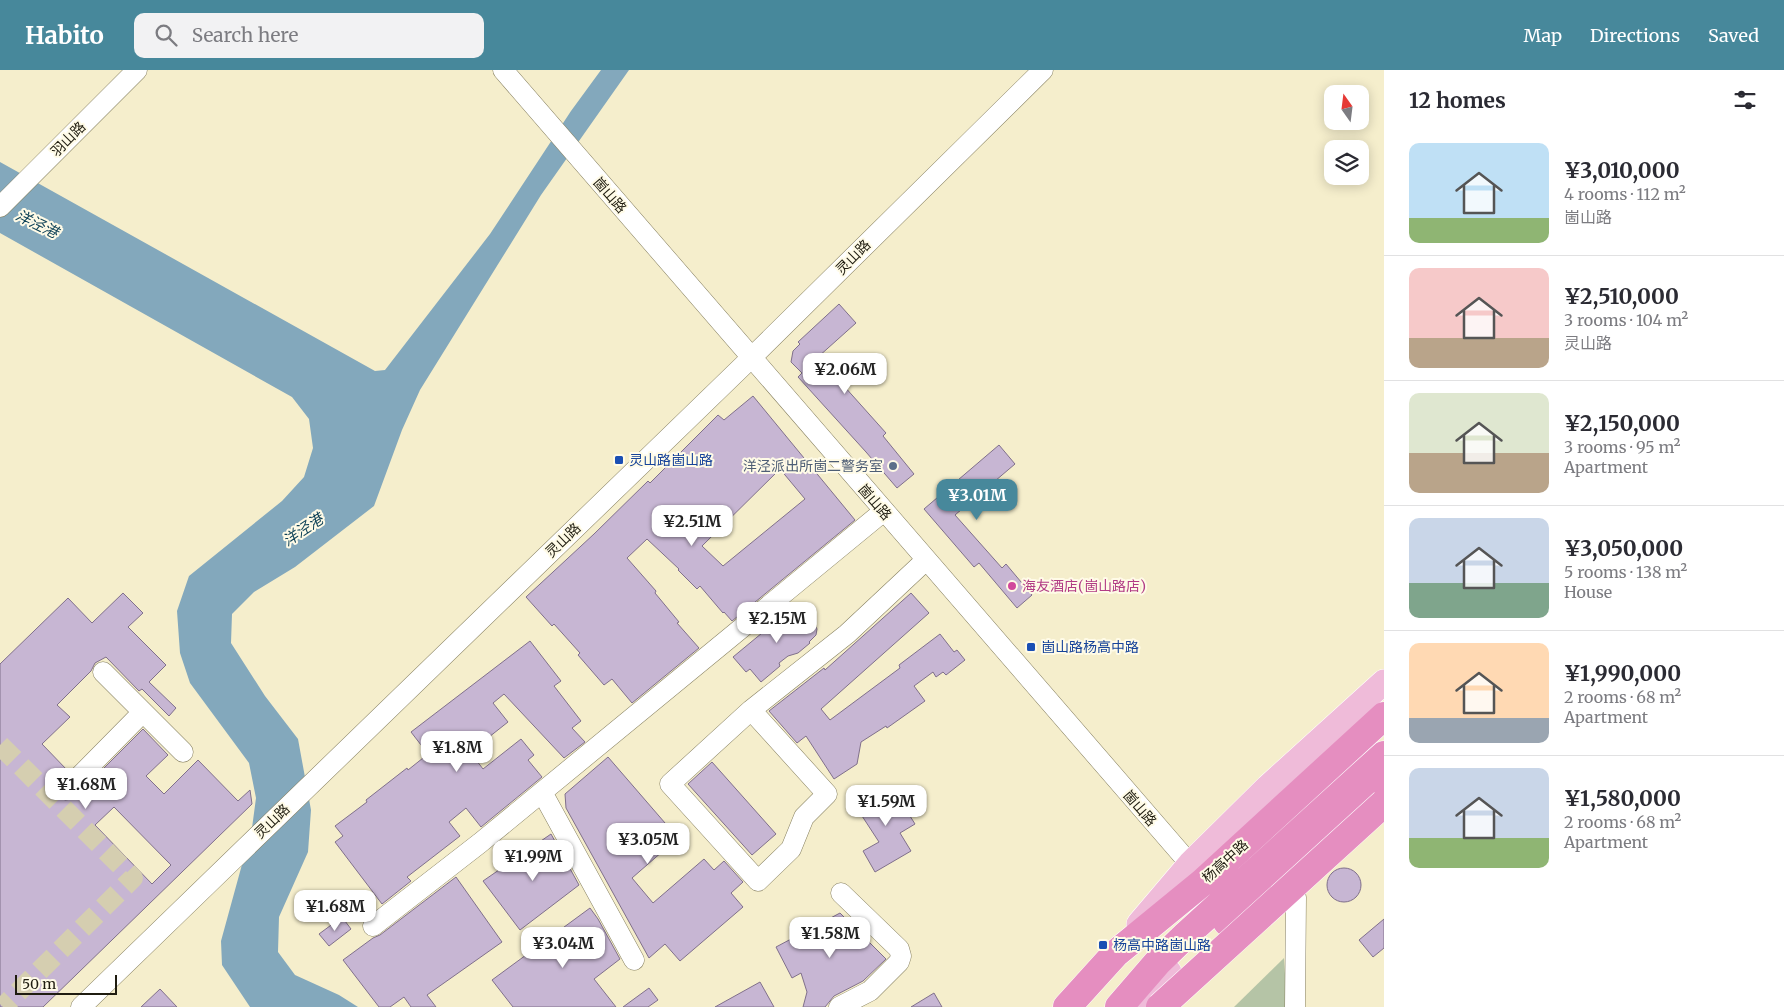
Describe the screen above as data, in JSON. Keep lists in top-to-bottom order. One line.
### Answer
{"streets":{"highway":["杨高中路"],"street":["羽山路","崮山路","灵山路"]},"crossings":[["崮山路","灵山路"]],"water":["洋泾港"],"places":{"transit":["灵山路崮山路","崮山路杨高中路","杨高中路崮山路"],"other":["洋泾派出所崮二警务室","海友酒店(崮山路店)"]},"scale_bar":"50 m","north":"top","page":{"header":"Habito","search":"Search here","nav":["Map","Directions","Saved"],"heading":"12 homes","list":[{"name":"¥3,010,000","note":"4 rooms · 112 m² · 崮山路"},{"name":"¥2,510,000","note":"3 rooms · 104 m² · 灵山路"},{"name":"¥2,150,000","note":"3 rooms · 95 m² · Apartment"},{"name":"¥3,050,000","note":"5 rooms · 138 m² · House"},{"name":"¥1,990,000","note":"2 rooms · 68 m² · Apartment"},{"name":"¥1,580,000","note":"2 rooms · 68 m² · Apartment"}],"price":["¥2.06M","¥3.01M","¥2.51M","¥2.15M","¥1.8M","¥1.68M","¥1.59M","¥3.05M","¥1.99M","¥1.68M","¥1.58M","¥3.04M"],"scale":"50 m"}}
